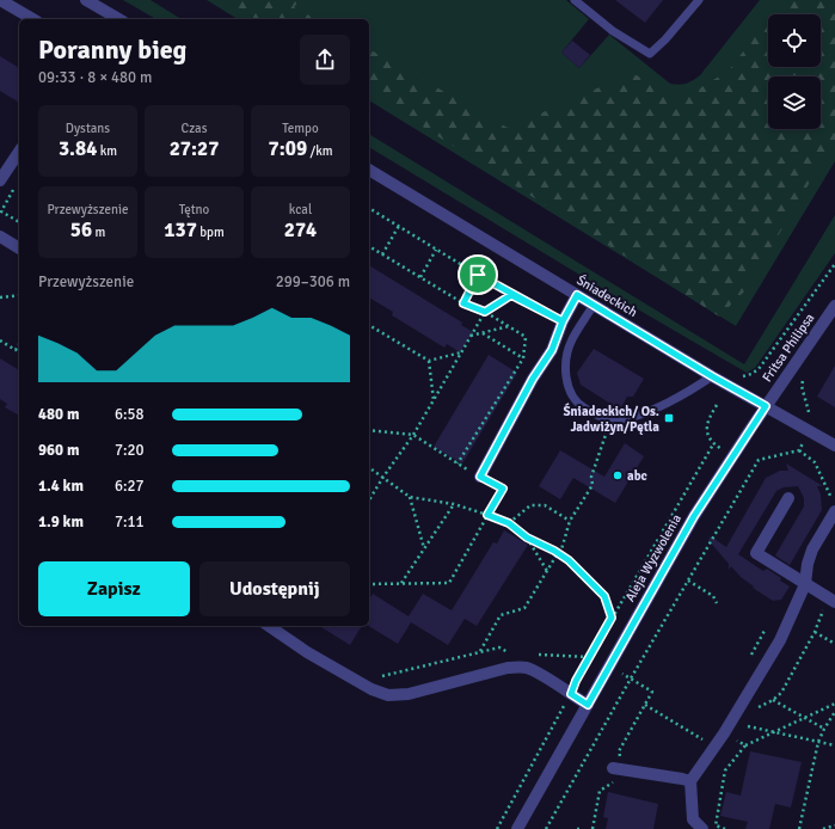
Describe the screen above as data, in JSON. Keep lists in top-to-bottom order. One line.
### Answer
{"streets":{"street":["Śniadeckich","Fritsa Philipsa","Aleja Wyzwolenia"]},"crossings":[["Śniadeckich","Fritsa Philipsa"],["Śniadeckich","Aleja Wyzwolenia"],["Fritsa Philipsa","Aleja Wyzwolenia"]],"places":{"transit":["Śniadeckich/ Os. Jadwiżyn/Pętla"],"other":["abc"]},"page":{"heading":["Poranny bieg","09:33 · 8 × 480 m"],"stats":[["Dystans","3.84 km"],["Czas","27:27"],["Tempo","7:09 /km"],["Przewyższenie","56 m"],["Tętno","137 bpm"],["kcal","274"]],"chart":["Przewyższenie","299–306 m"],"list":[{"name":"480 m","note":"6:58"},{"name":"960 m","note":"7:20"},{"name":"1.4 km","note":"6:27"},{"name":"1.9 km","note":"7:11"}],"buttons":["Zapisz","Udostępnij"]}}
